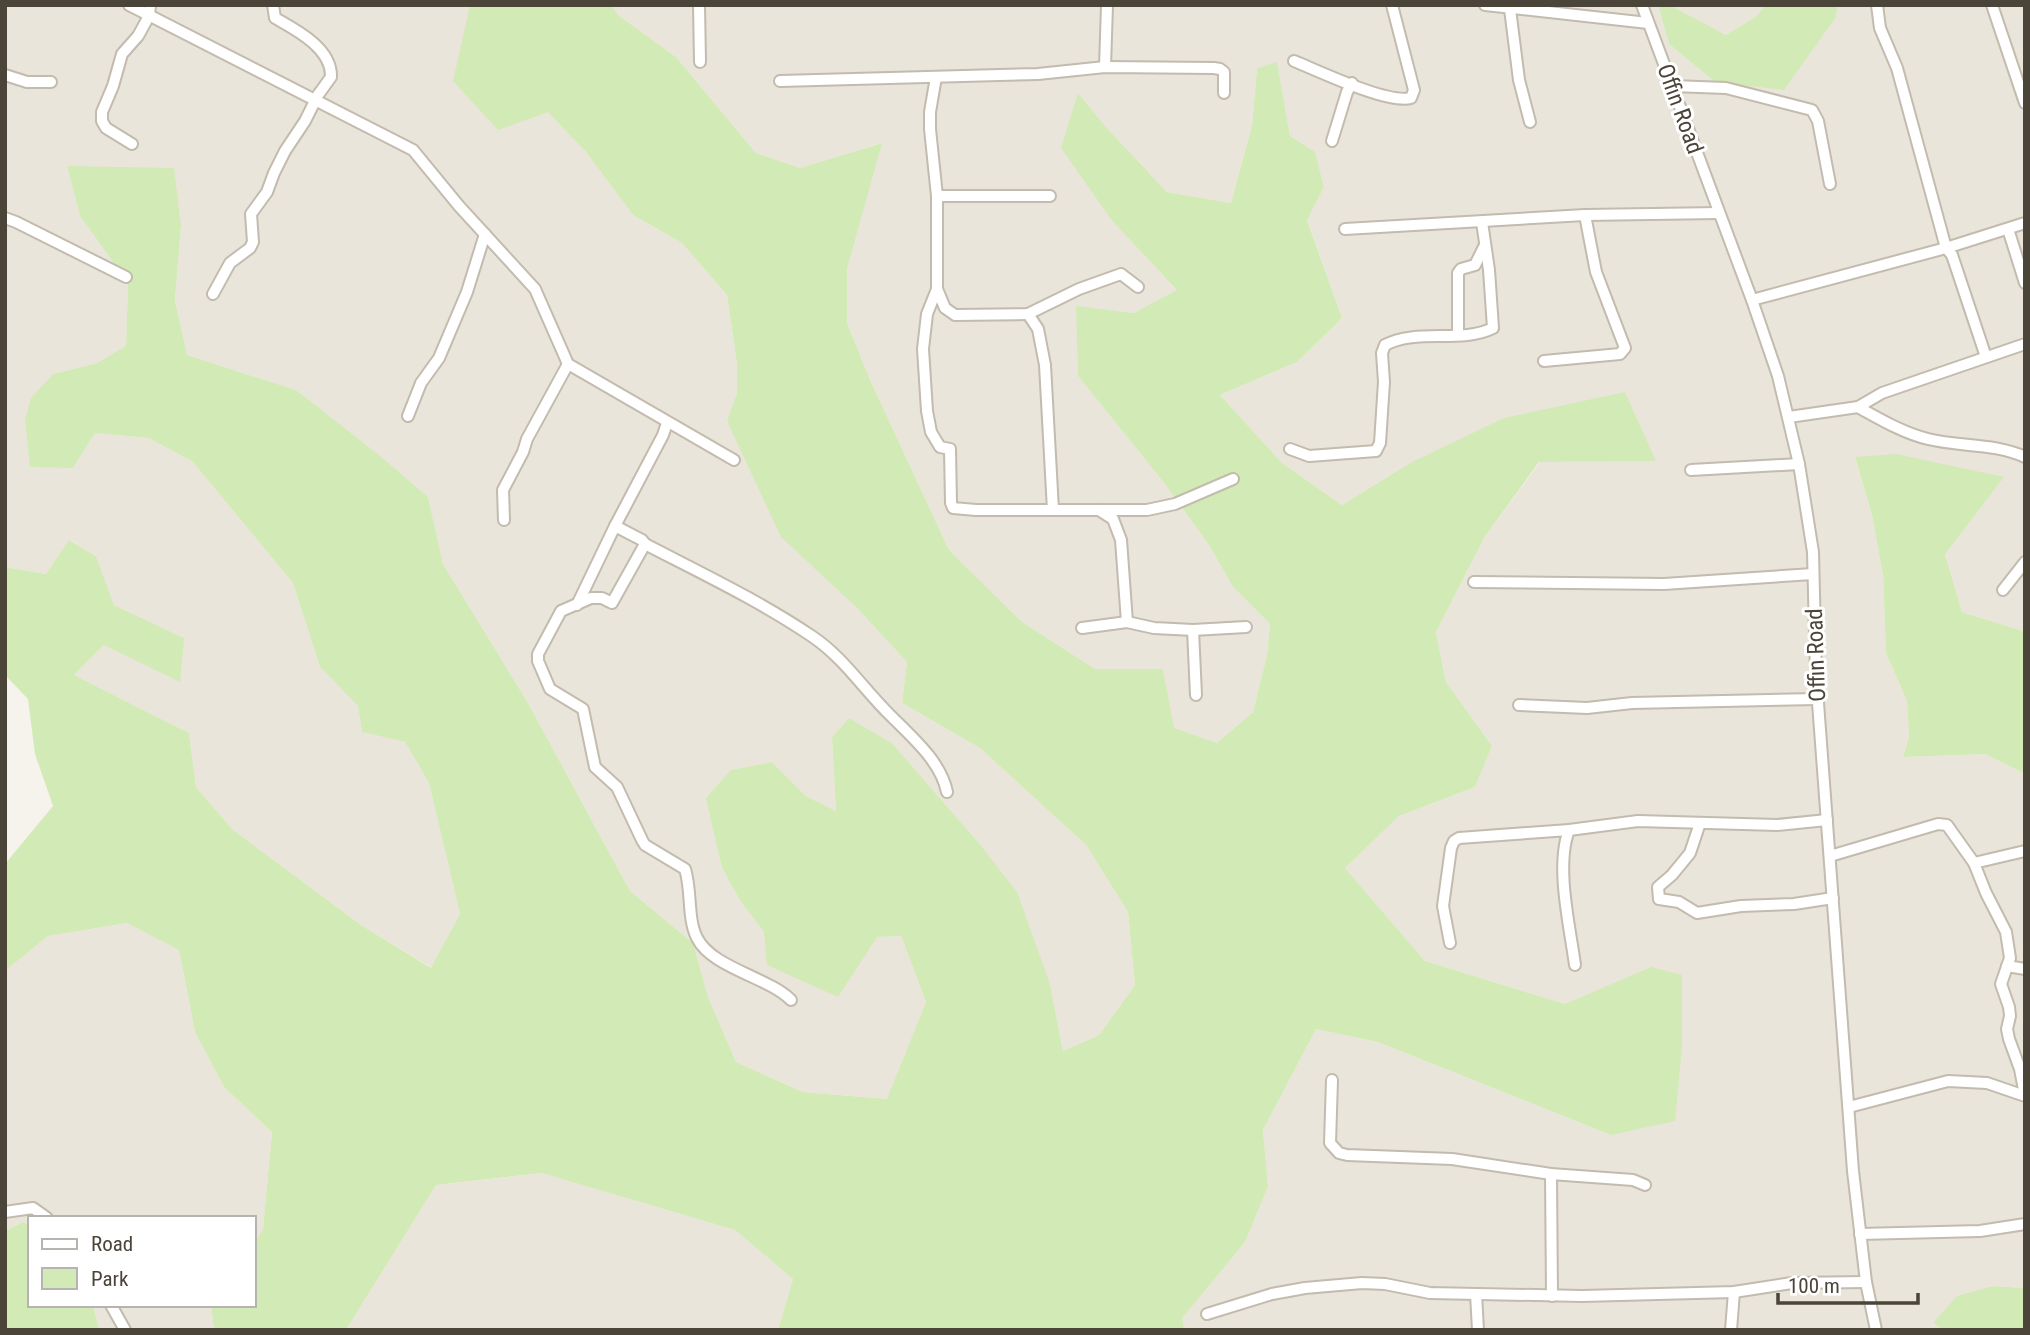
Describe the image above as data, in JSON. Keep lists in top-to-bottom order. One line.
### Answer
{"streets":{"street":["Offin Road"]},"legend":["Road","Park"],"scale_bar":"100 m"}
